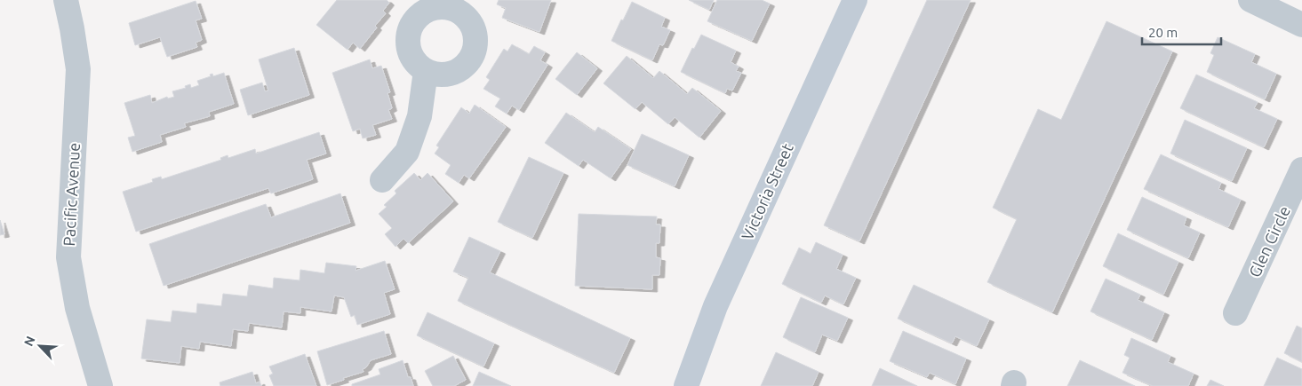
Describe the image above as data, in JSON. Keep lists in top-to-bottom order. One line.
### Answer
{"streets":{"main road":["Victoria Street"],"street":["Pacific Avenue","Glen Circle"]},"scale_bar":"20 m","north":"top left"}
